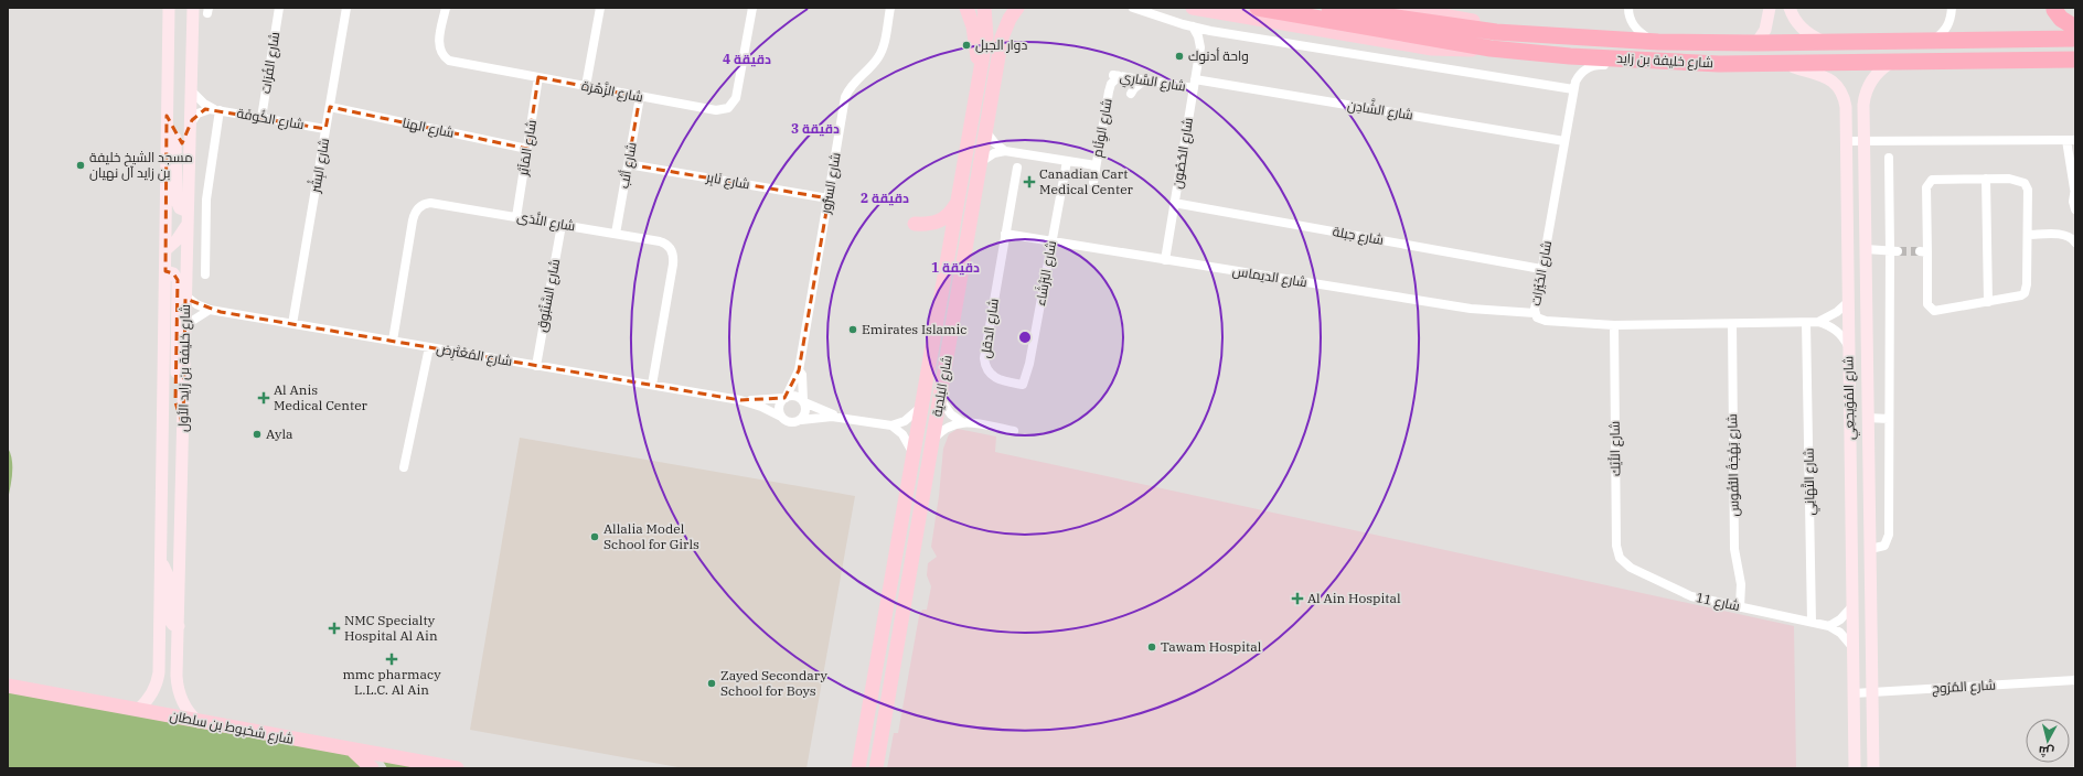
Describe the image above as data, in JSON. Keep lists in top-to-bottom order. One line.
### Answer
{"streets":{"highway":["شارع خليفة بن زايد"],"main road":["شارع خليفة بن زايد الأول","شارع البلدية","شارع المُوَيجعِي","شارع شخبوط بن سلطان"],"street":["شارع الفُرَات","شارع السَّارِي","شارع الزَّهْرَة","شارع الشَّادِن","شارع الكُوفَة","شارع الهنا","شارع الوِئَام","شارع المَآثِر","شارع الحُصُون","شارع البِشْر","شارع أثب","شارع نَابِر","شارع السُّرُور","شارع النَّدَى","شارع جبلة","شارع البَرْشَاء","شارع الخَيْرَات","شارع الديماس","شارع السَّنْبُوق","شارع الدقل","شارع المُعْتَرِض","شارع الأَيْك","شارع بَهْجَةُ النُّفُوس","شارع التَّهَانِي","شارع 11","شارع المُرُوج"]},"crossings":[["شارع خليفة بن زايد","شارع الخَيْرَات"],["شارع خليفة بن زايد","شارع المُوَيجعِي"],["شارع الفُرَات","شارع الكُوفَة"],["شارع السَّارِي","شارع الشَّادِن"],["شارع السَّارِي","شارع الوِئَام"],["شارع السَّارِي","شارع الحُصُون"],["شارع الزَّهْرَة","شارع المَآثِر"],["شارع الزَّهْرَة","شارع أثب"],["شارع الشَّادِن","شارع الحُصُون"],["شارع الشَّادِن","شارع الخَيْرَات"],["شارع الكُوفَة","شارع البِشْر"],["شارع الكُوفَة","شارع خليفة بن زايد الأول"],["شارع الهنا","شارع المَآثِر"],["شارع الهنا","شارع البِشْر"],["شارع المَآثِر","شارع النَّدَى"],["شارع الحُصُون","شارع جبلة"],["شارع الحُصُون","شارع الديماس"],["شارع البِشْر","شارع المُعْتَرِض"],["شارع أثب","شارع نَابِر"],["شارع أثب","شارع النَّدَى"],["شارع نَابِر","شارع السُّرُور"],["شارع السُّرُور","شارع المُعْتَرِض"],["شارع النَّدَى","شارع السَّنْبُوق"],["شارع النَّدَى","شارع المُعْتَرِض"],["شارع جبلة","شارع الخَيْرَات"],["شارع البَرْشَاء","شارع الديماس"],["شارع البَرْشَاء","شارع الدقل"],["شارع الخَيْرَات","شارع الديماس"],["شارع الخَيْرَات","شارع المُوَيجعِي"],["شارع الخَيْرَات","شارع الأَيْك"],["شارع الخَيْرَات","شارع بَهْجَةُ النُّفُوس"],["شارع الخَيْرَات","شارع التَّهَانِي"],["شارع الديماس","شارع الدقل"],["شارع السَّنْبُوق","شارع المُعْتَرِض"],["شارع المُعْتَرِض","شارع خليفة بن زايد الأول"],["شارع خليفة بن زايد الأول","شارع شخبوط بن سلطان"],["شارع المُوَيجعِي","شارع المُرُوج"],["شارع الأَيْك","شارع 11"],["شارع بَهْجَةُ النُّفُوس","شارع 11"],["شارع التَّهَانِي","شارع 11"]],"places":{"other":["دوار الجبل","واحة أدنوك","مسجد الشيخ خليفة بن زايد آل نهيان","Emirates Islamic","Ayla","Allalia Model School for Girls","Tawam Hospital","Zayed Secondary School for Boys"],"health":["Canadian Cart Medical Center","Al Anis Medical Center","Al Ain Hospital","NMC Specialty Hospital Al Ain","mmc pharmacy L.L.C. Al Ain"]},"north":"bottom","rings":["4 دقيقة","3 دقيقة","2 دقيقة","1 دقيقة"]}
